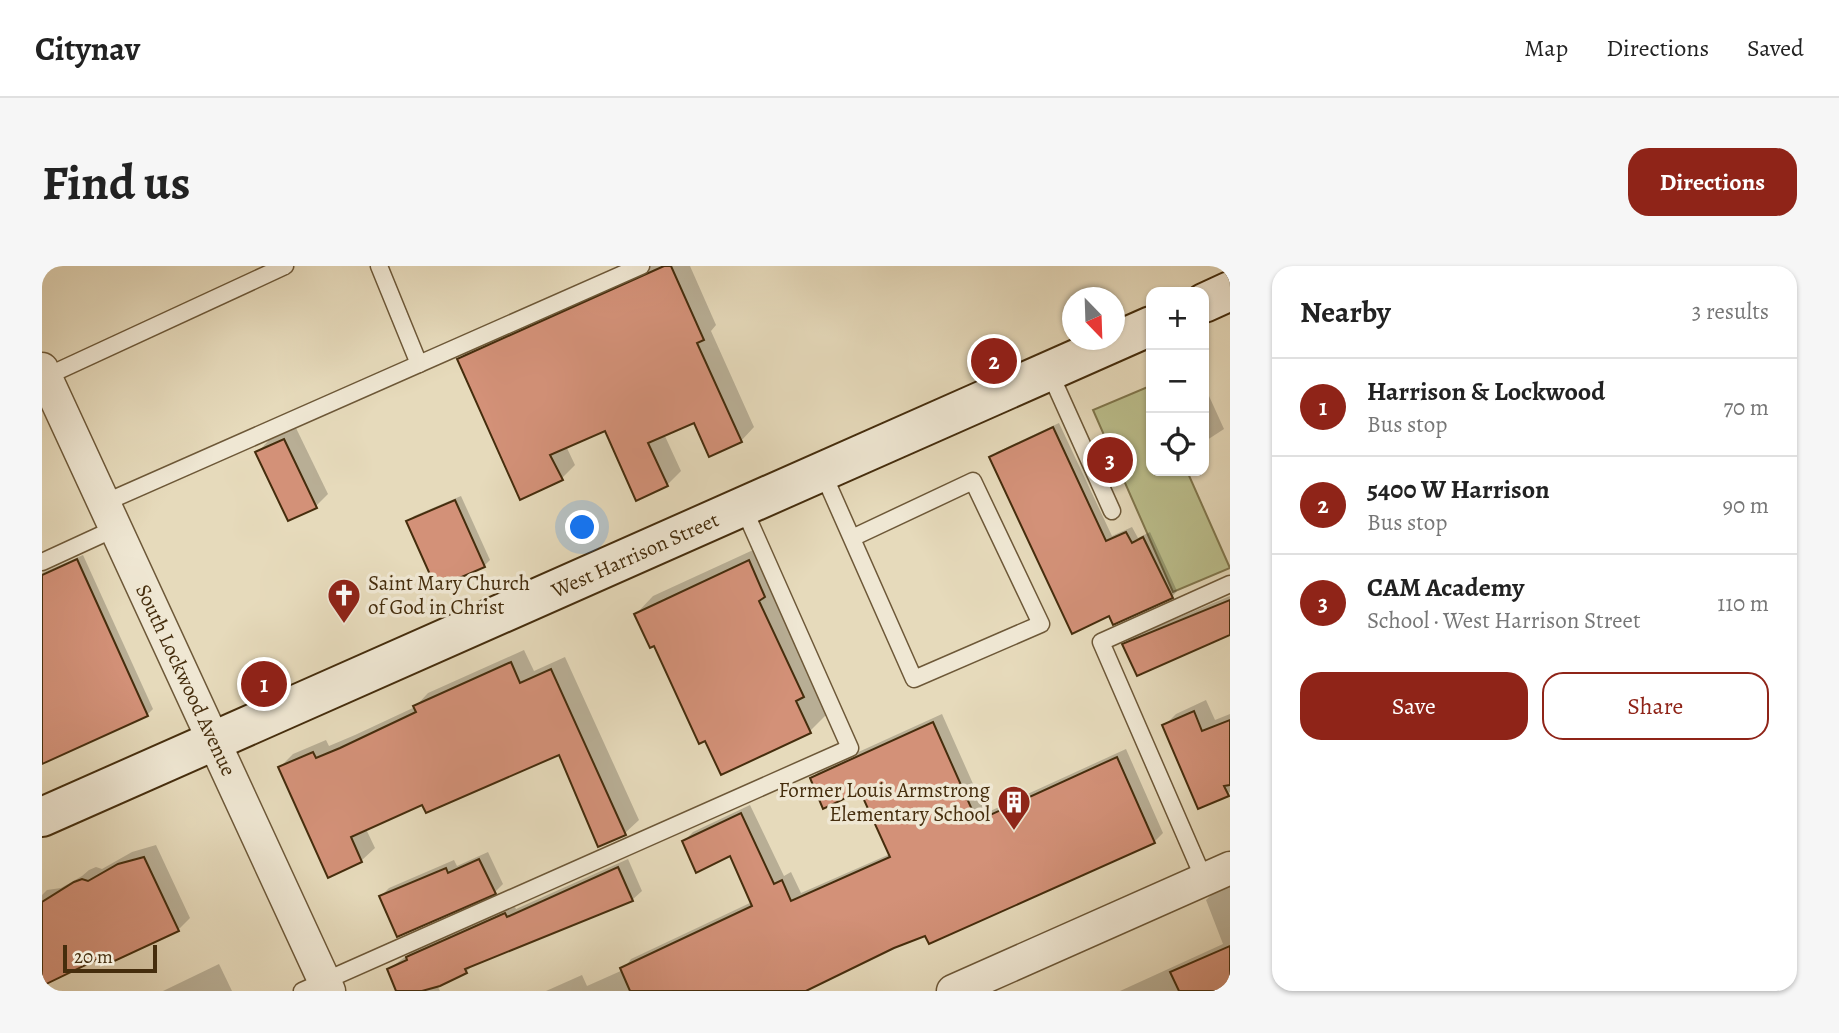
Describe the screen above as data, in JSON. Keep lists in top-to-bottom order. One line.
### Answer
{"streets":{"street":["West Harrison Street","South Lockwood Avenue"]},"crossings":[["West Harrison Street","South Lockwood Avenue"]],"places":{"church":["Saint Mary Church of God in Christ"],"building":["Former Louis Armstrong Elementary School"]},"scale_bar":"20 m","north":"bottom right","page":{"header":"Citynav","nav":["Map","Directions","Saved"],"buttons":["Directions",["Save","Share"]],"title":"Find us","heading":["Nearby","3 results"],"map_buttons":["+","−"],"pins":["2","3","1"],"list":[{"mark":"1","name":"Harrison & Lockwood","note":"Bus stop","value":"70 m"},{"mark":"2","name":"5400 W Harrison","note":"Bus stop","value":"90 m"},{"mark":"3","name":"CAM Academy","note":"School · West Harrison Street","value":"110 m"}],"scale":"20 m"}}
